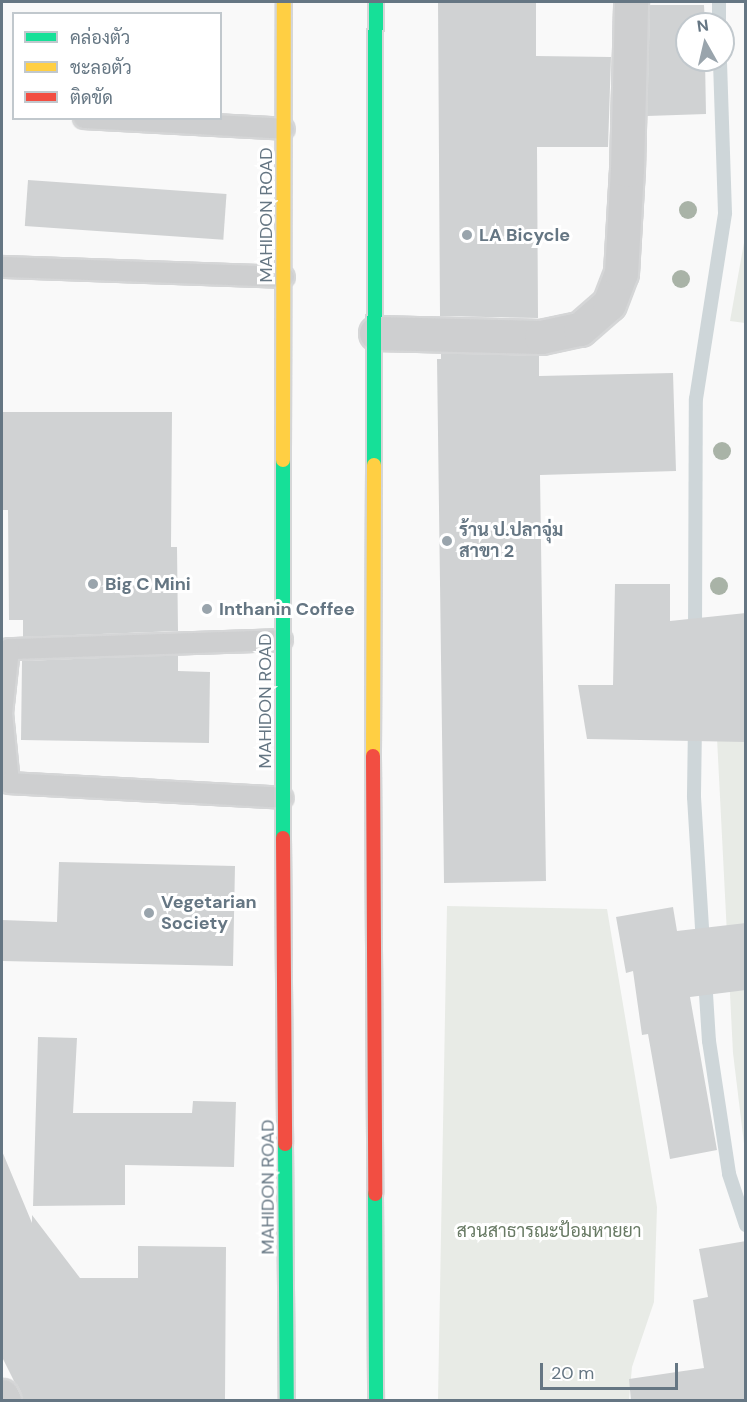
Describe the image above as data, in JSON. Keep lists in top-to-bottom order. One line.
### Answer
{"streets":{"main road":["MAHIDON ROAD"]},"parks":["สวนสาธารณะป้อมหายยา"],"places":["LA Bicycle","ร้าน ป.ปลาจุ่ม สาขา 2","Big C Mini","Inthanin Coffee","Vegetarian Society"],"legend":["คล่องตัว","ชะลอตัว","ติดขัด"],"scale_bar":"20 m","north":"top"}
